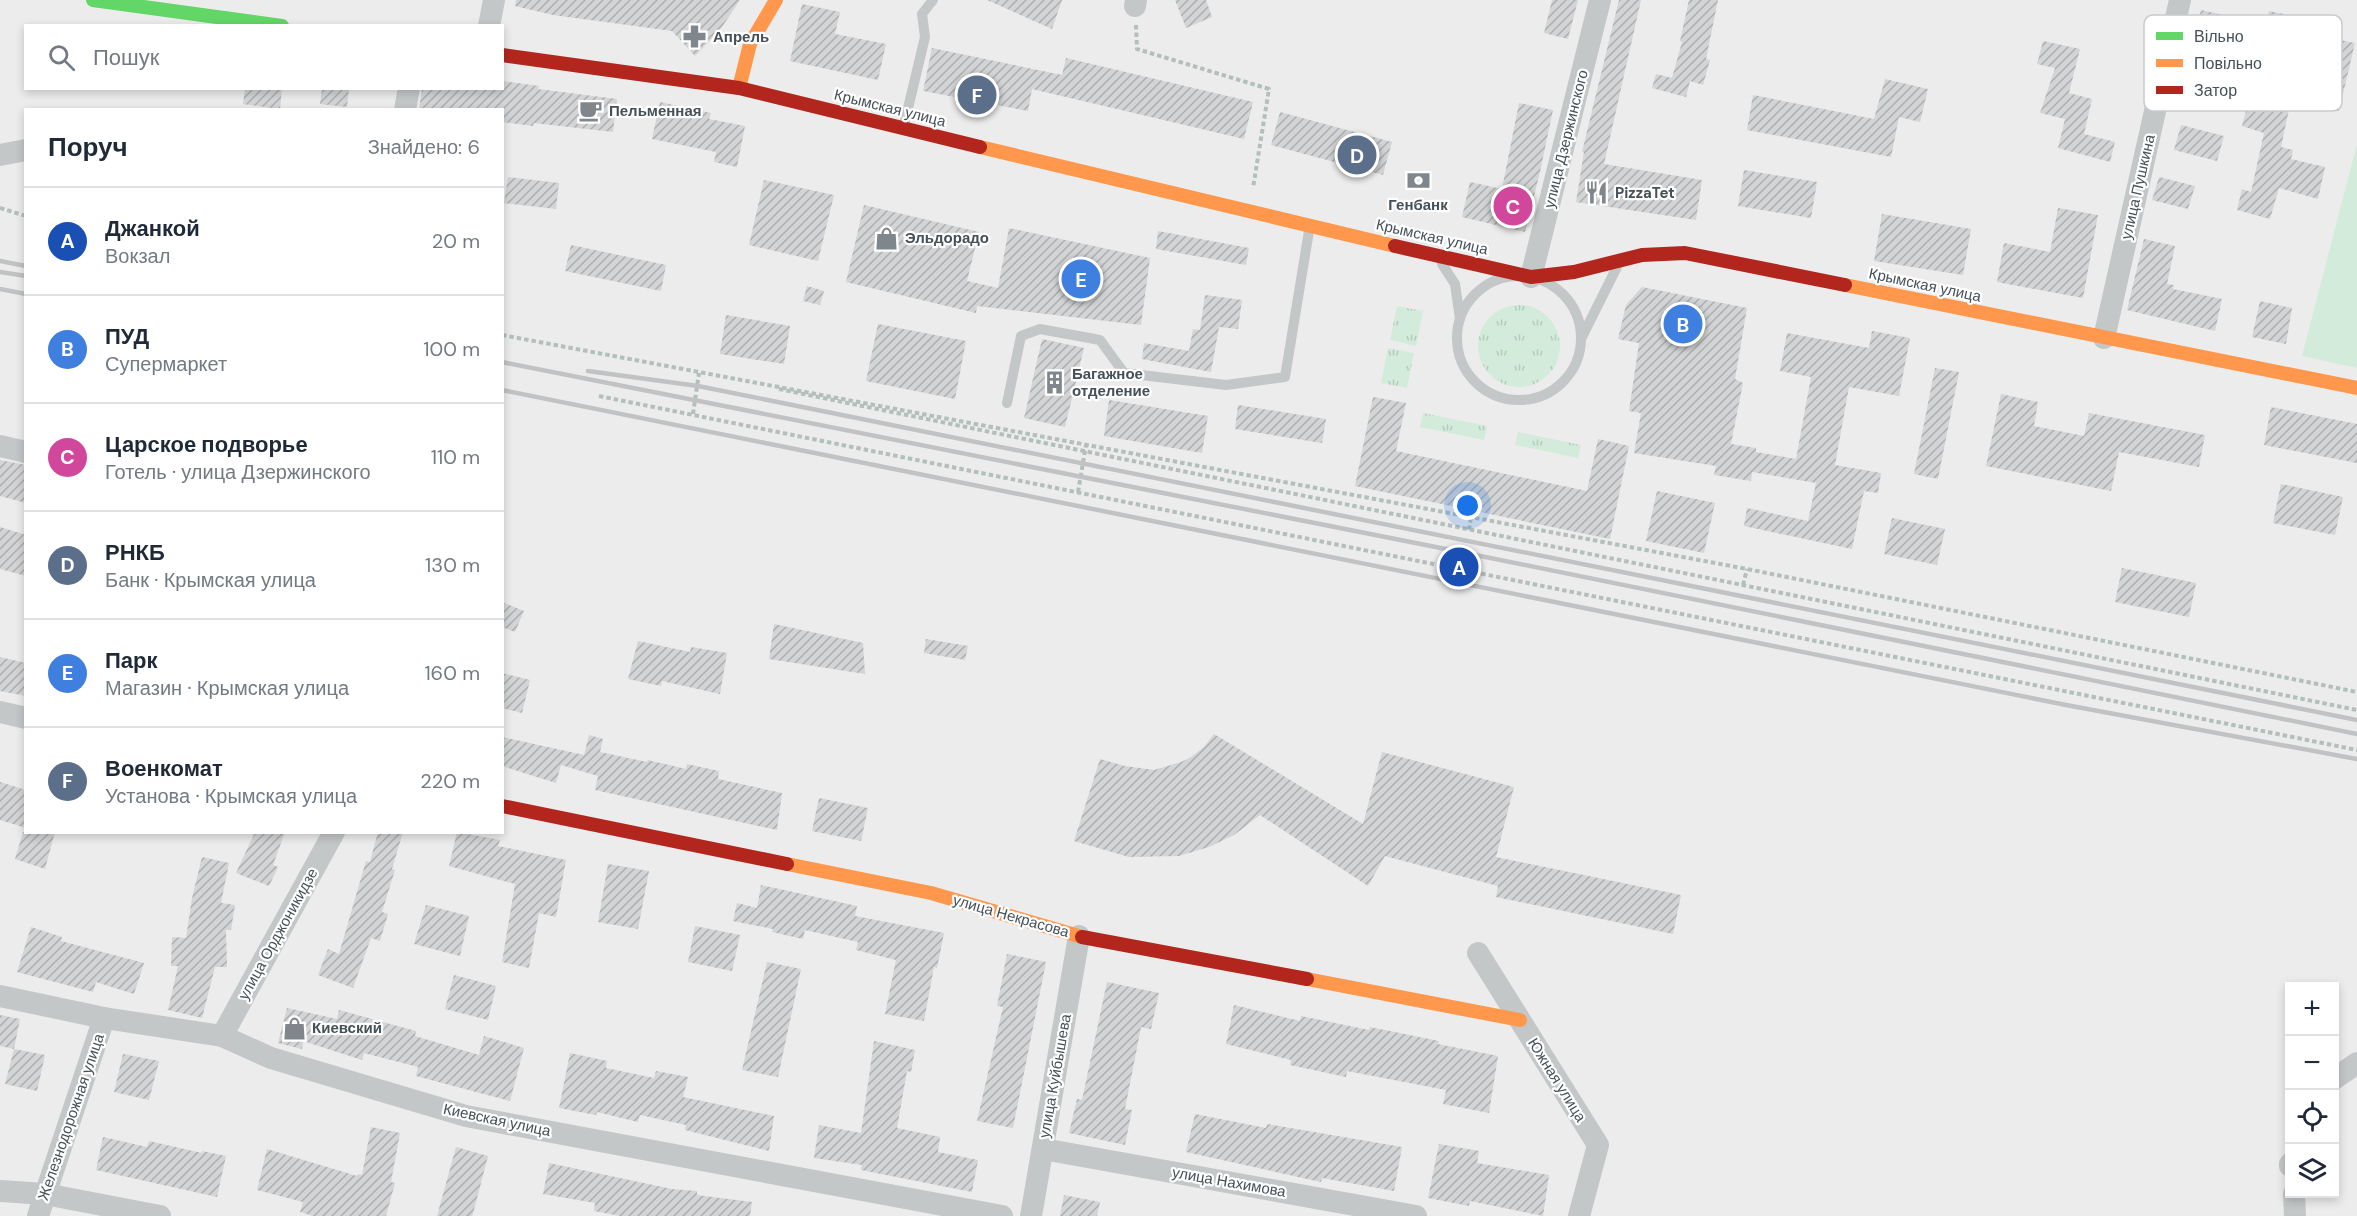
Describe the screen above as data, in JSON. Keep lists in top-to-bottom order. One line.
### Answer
{"streets":{"main road":["Крымская улица","улица Некрасова"],"street":["улица Дзержинского","улица Пушкина","улица Орджоникидзе","улица Куйбышева","Южная улица","Железнодорожная улица","Киевская улица","улица Нахимова"]},"crossings":[["Крымская улица","улица Дзержинского"],["Крымская улица","улица Пушкина"],["улица Некрасова","улица Куйбышева"],["улица Некрасова","Южная улица"],["улица Орджоникидзе","Киевская улица"],["улица Куйбышева","улица Нахимова"],["Железнодорожная улица","Киевская улица"]],"places":{"pharmacy":["Апрель"],"cafe":["Пельменная"],"bank":["Генбанк"],"restaurant":["PizzaTet"],"shop":["Эльдорадо","Киевский"],"building":["Багажное отделение"]},"legend":["Вільно","Повільно","Затор"],"page":{"search":"Пошук","pins":["F","D","C","E","B","A"],"heading":["Поруч","Знайдено: 6"],"list":[{"mark":"A","name":"Джанкой","note":"Вокзал","value":"20 m"},{"mark":"B","name":"ПУД","note":"Супермаркет","value":"100 m"},{"mark":"C","name":"Царское подворье","note":"Готель · улица Дзержинского","value":"110 m"},{"mark":"D","name":"РНКБ","note":"Банк · Крымская улица","value":"130 m"},{"mark":"E","name":"Парк","note":"Магазин · Крымская улица","value":"160 m"},{"mark":"F","name":"Военкомат","note":"Установа · Крымская улица","value":"220 m"}],"map_buttons":["+","−"]}}
